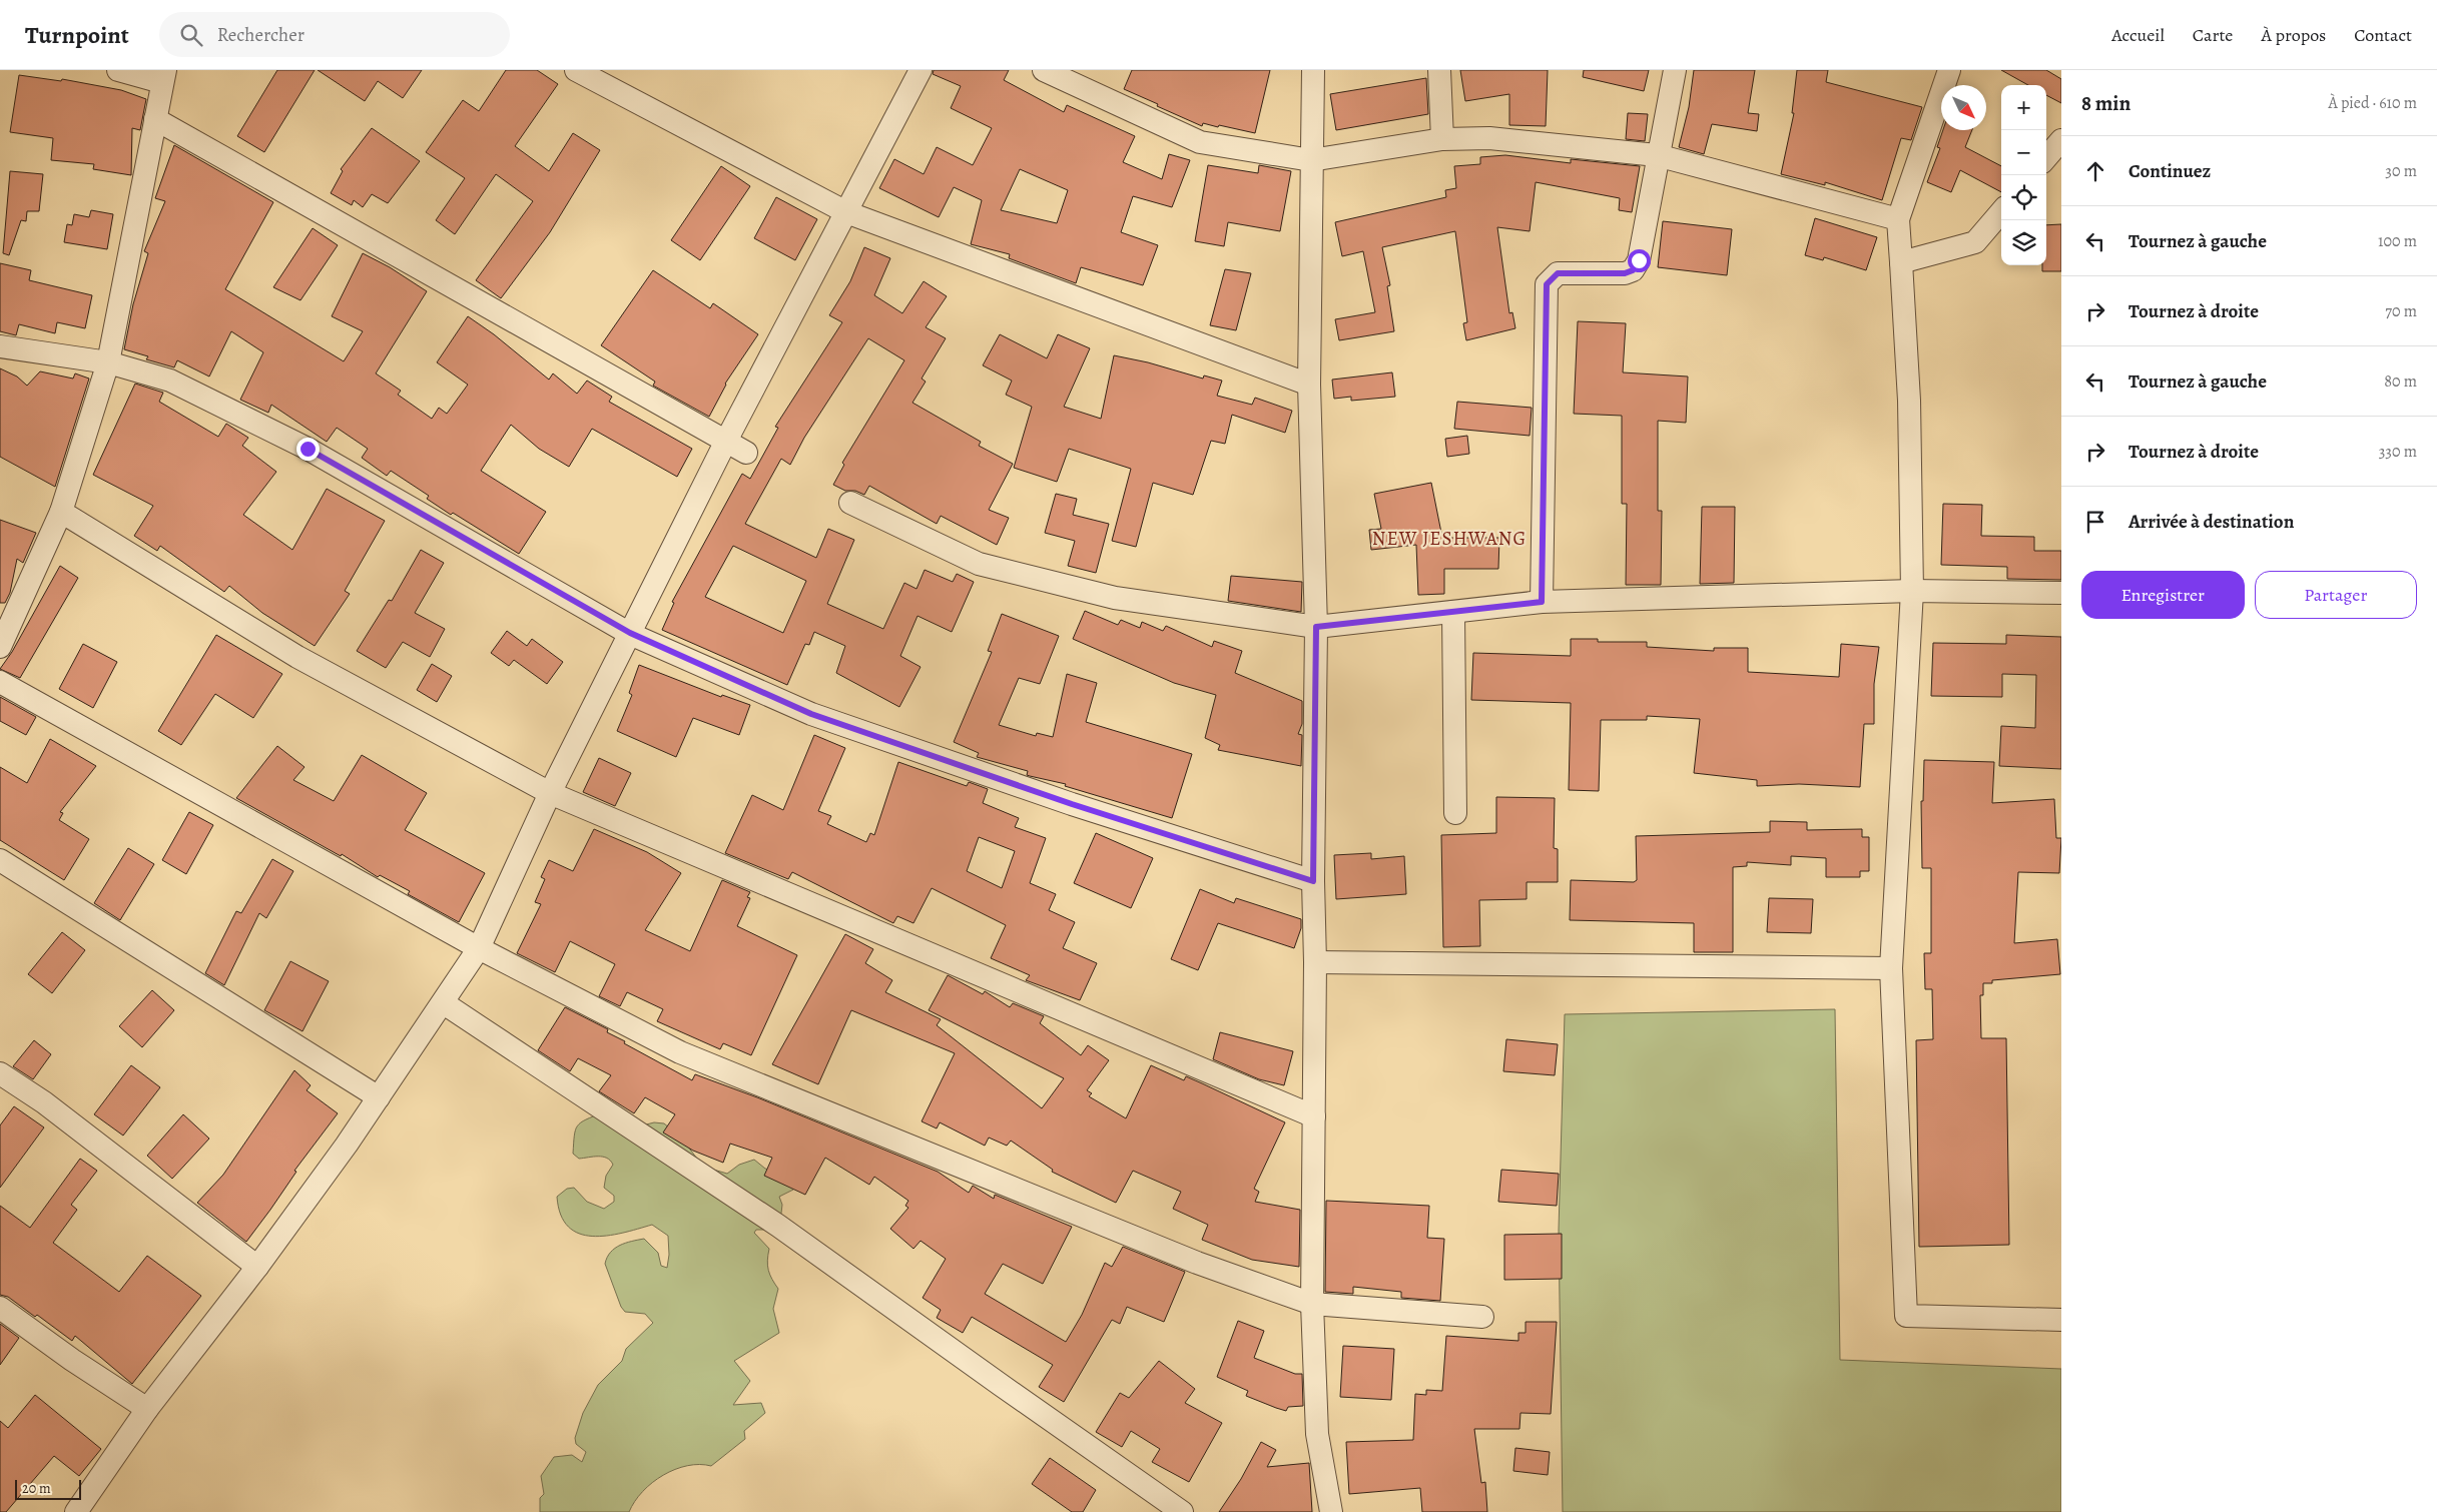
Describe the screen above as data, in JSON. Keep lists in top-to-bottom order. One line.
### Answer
{"districts":["NEW JESHWANG"],"scale_bar":"20 m","north":"bottom right","page":{"header":"Turnpoint","search":"Rechercher","nav":["Accueil","Carte","À propos","Contact"],"heading":["8 min","À pied · 610 m"],"map_buttons":["+","−"],"list":[["Continuez","30 m"],["Tournez à gauche","100 m"],["Tournez à droite","70 m"],["Tournez à gauche","80 m"],["Tournez à droite","330 m"],"Arrivée à destination"],"buttons":["Enregistrer","Partager"],"scale":"20 m"}}
